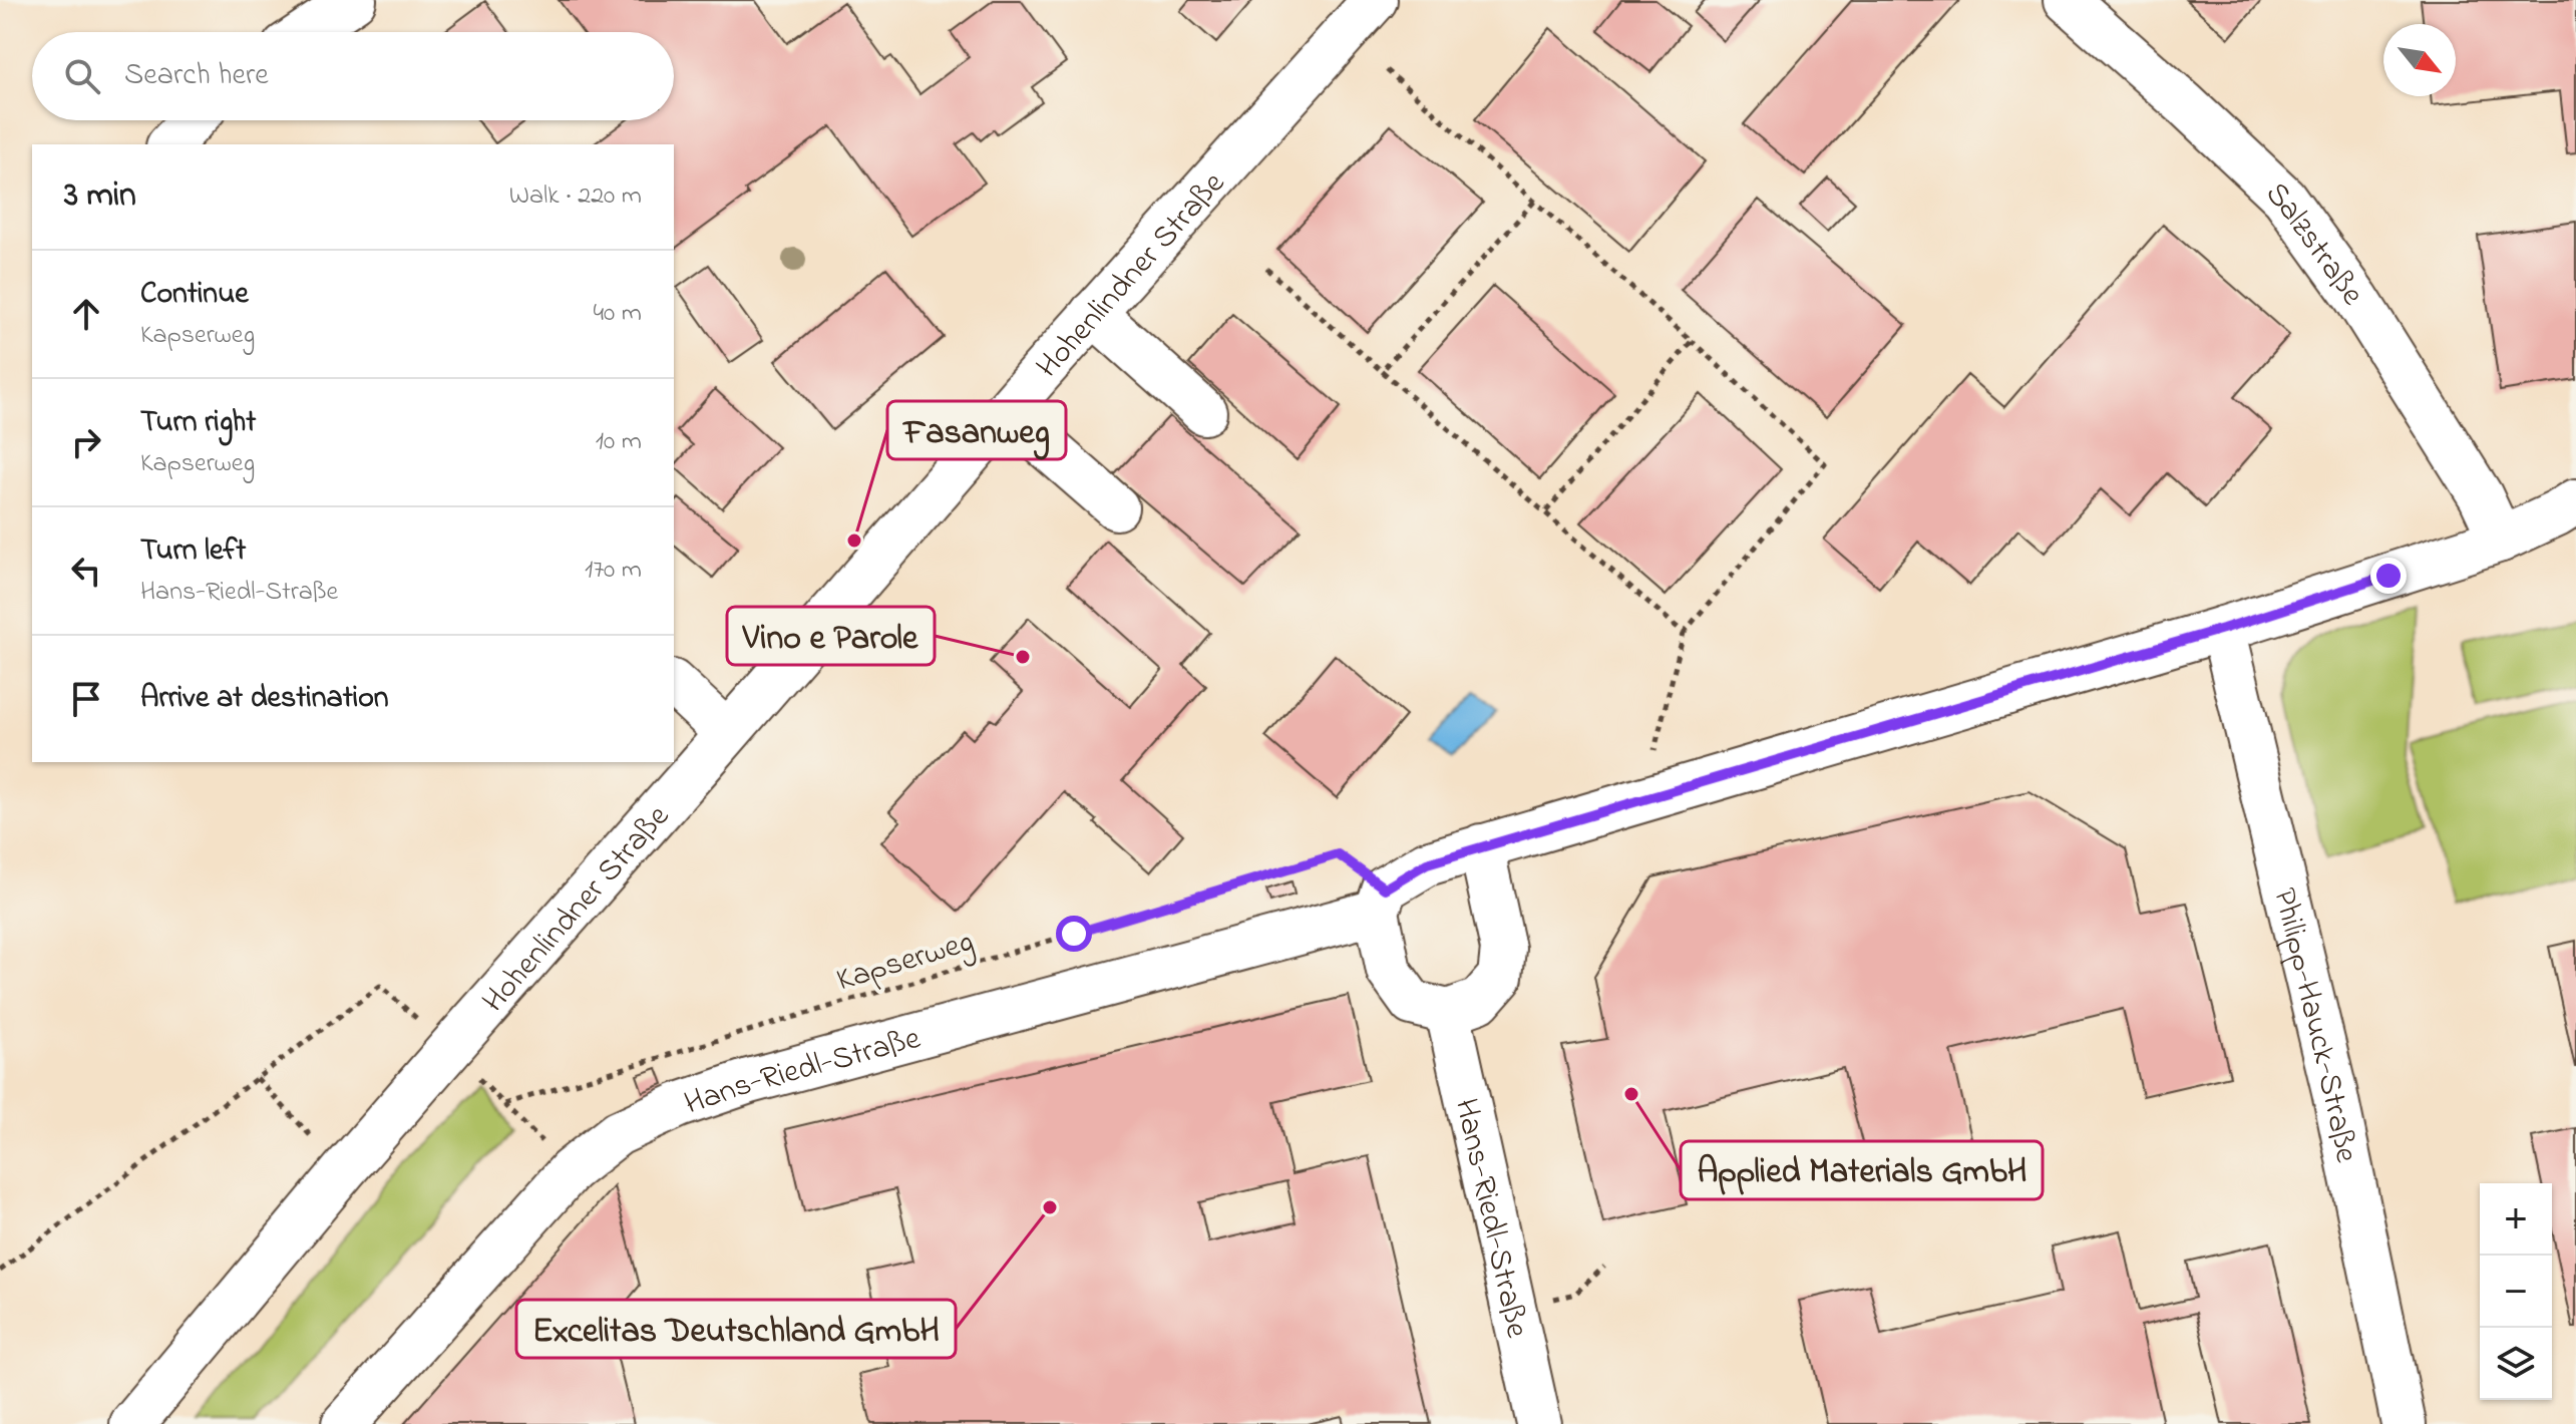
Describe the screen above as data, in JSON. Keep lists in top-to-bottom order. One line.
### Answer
{"streets":{"street":["Salzstraße","Hohenlindner Straße","Philipp-Hauck-Straße","Hans-Riedl-Straße"],"path":["Kapserweg"]},"crossings":[["Salzstraße","Hans-Riedl-Straße"],["Hohenlindner Straße","Kapserweg"],["Kapserweg","Hans-Riedl-Straße"],["Philipp-Hauck-Straße","Hans-Riedl-Straße"]],"places":["Fasanweg","Vino e Parole","Applied Materials GmbH","Excelitas Deutschland GmbH"],"north":"bottom right","page":{"search":"Search here","heading":["3 min","Walk · 220 m"],"list":[["Continue","Kapserweg","40 m"],["Turn right","Kapserweg","10 m"],["Turn left","Hans-Riedl-Straße","170 m"],"Arrive at destination"],"map_buttons":["+","−"]}}
